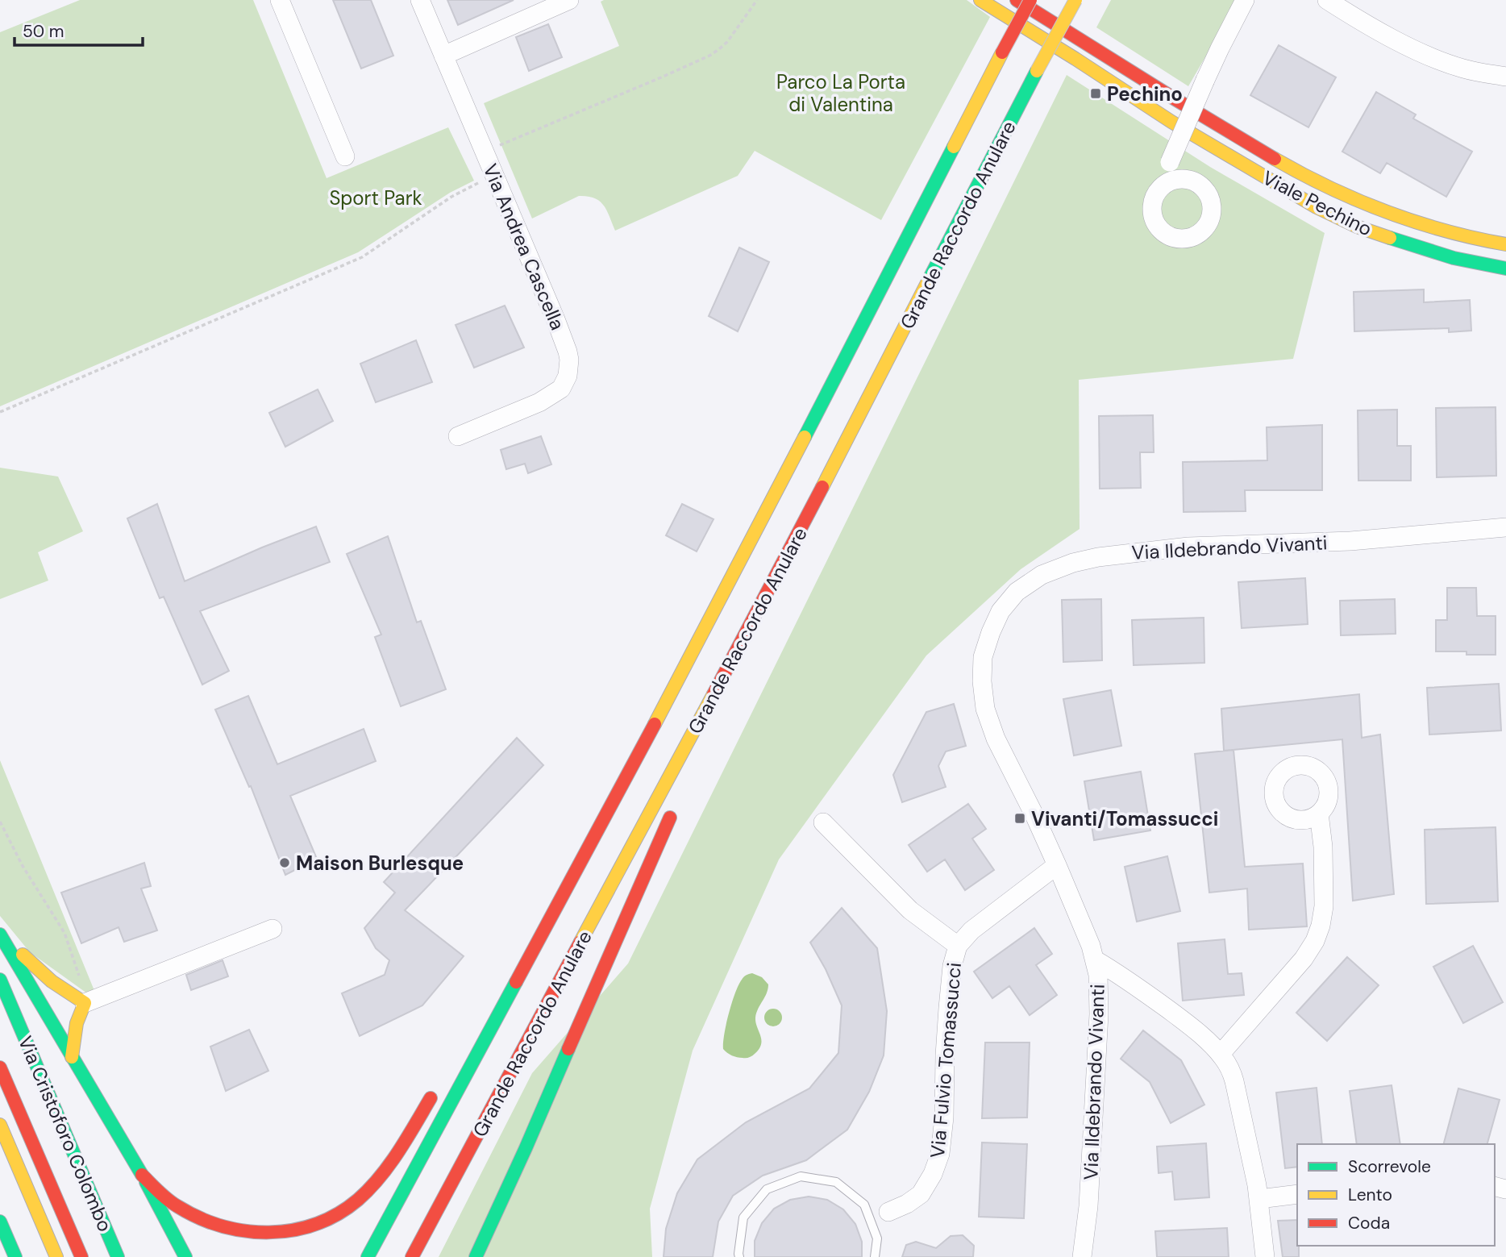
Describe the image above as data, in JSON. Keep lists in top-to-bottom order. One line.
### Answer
{"streets":{"main road":["Viale Pechino","Grande Raccordo Anulare","Via Cristoforo Colombo"],"street":["Via Andrea Cascella","Via Ildebrando Vivanti","Via Fulvio Tomassucci"]},"crossings":[["Via Ildebrando Vivanti","Via Fulvio Tomassucci"]],"parks":["Parco La Porta di Valentina","Sport Park"],"places":{"transit":["Pechino","Vivanti/Tomassucci"],"other":["Maison Burlesque"]},"legend":["Scorrevole","Lento","Coda"],"scale_bar":"50 m"}
